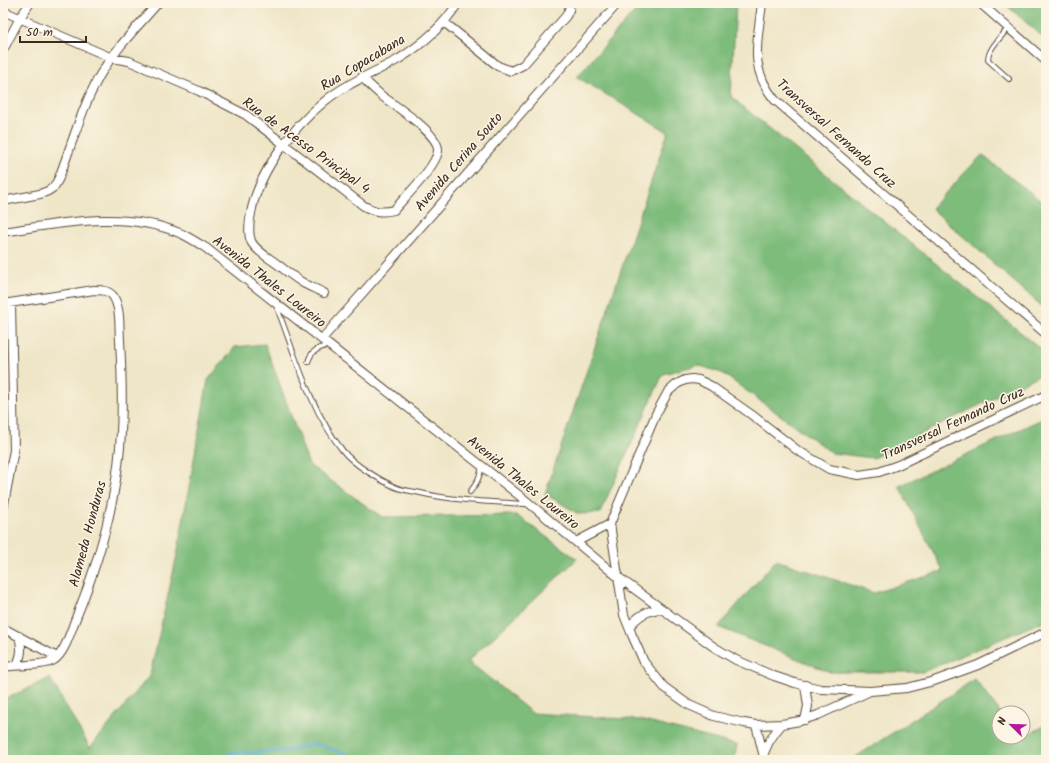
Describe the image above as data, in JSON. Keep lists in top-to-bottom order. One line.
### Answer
{"streets":{"street":["Rua Copacabana","Transversal Fernando Cruz","Rua de Acesso Principal 4","Avenida Cerina Souto","Avenida Thales Loureiro","Alameda Honduras"]},"crossings":[["Rua Copacabana","Rua de Acesso Principal 4"],["Avenida Cerina Souto","Avenida Thales Loureiro"]],"scale_bar":"50 m","north":"top left"}
